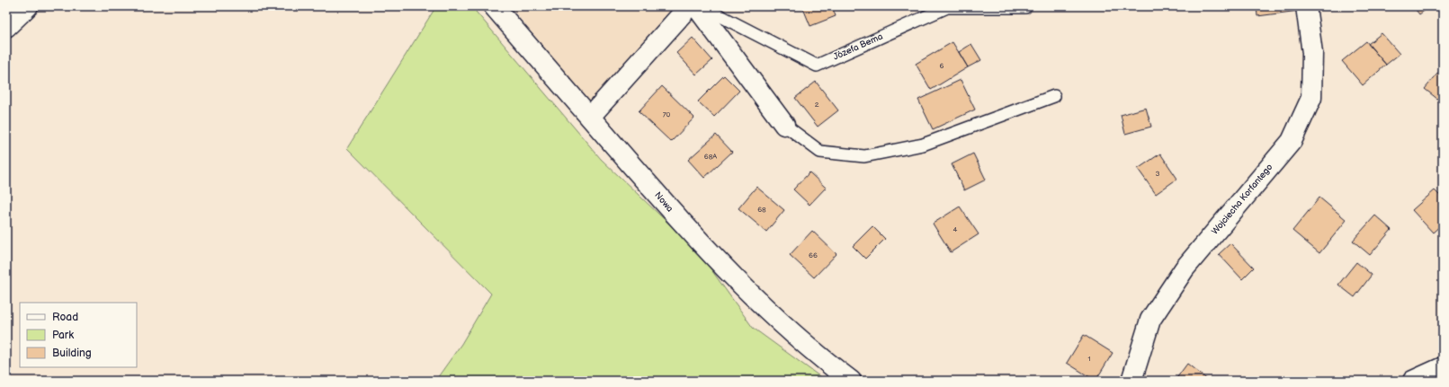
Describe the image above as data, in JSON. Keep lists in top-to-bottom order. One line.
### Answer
{"streets":{"street":["Wojciecha Korfantego","Nowa"],"lane":["Józefa Bema"]},"house_numbers":["6","2","70","68A","3","68","4","66","1"],"legend":["Road","Park","Building"]}
